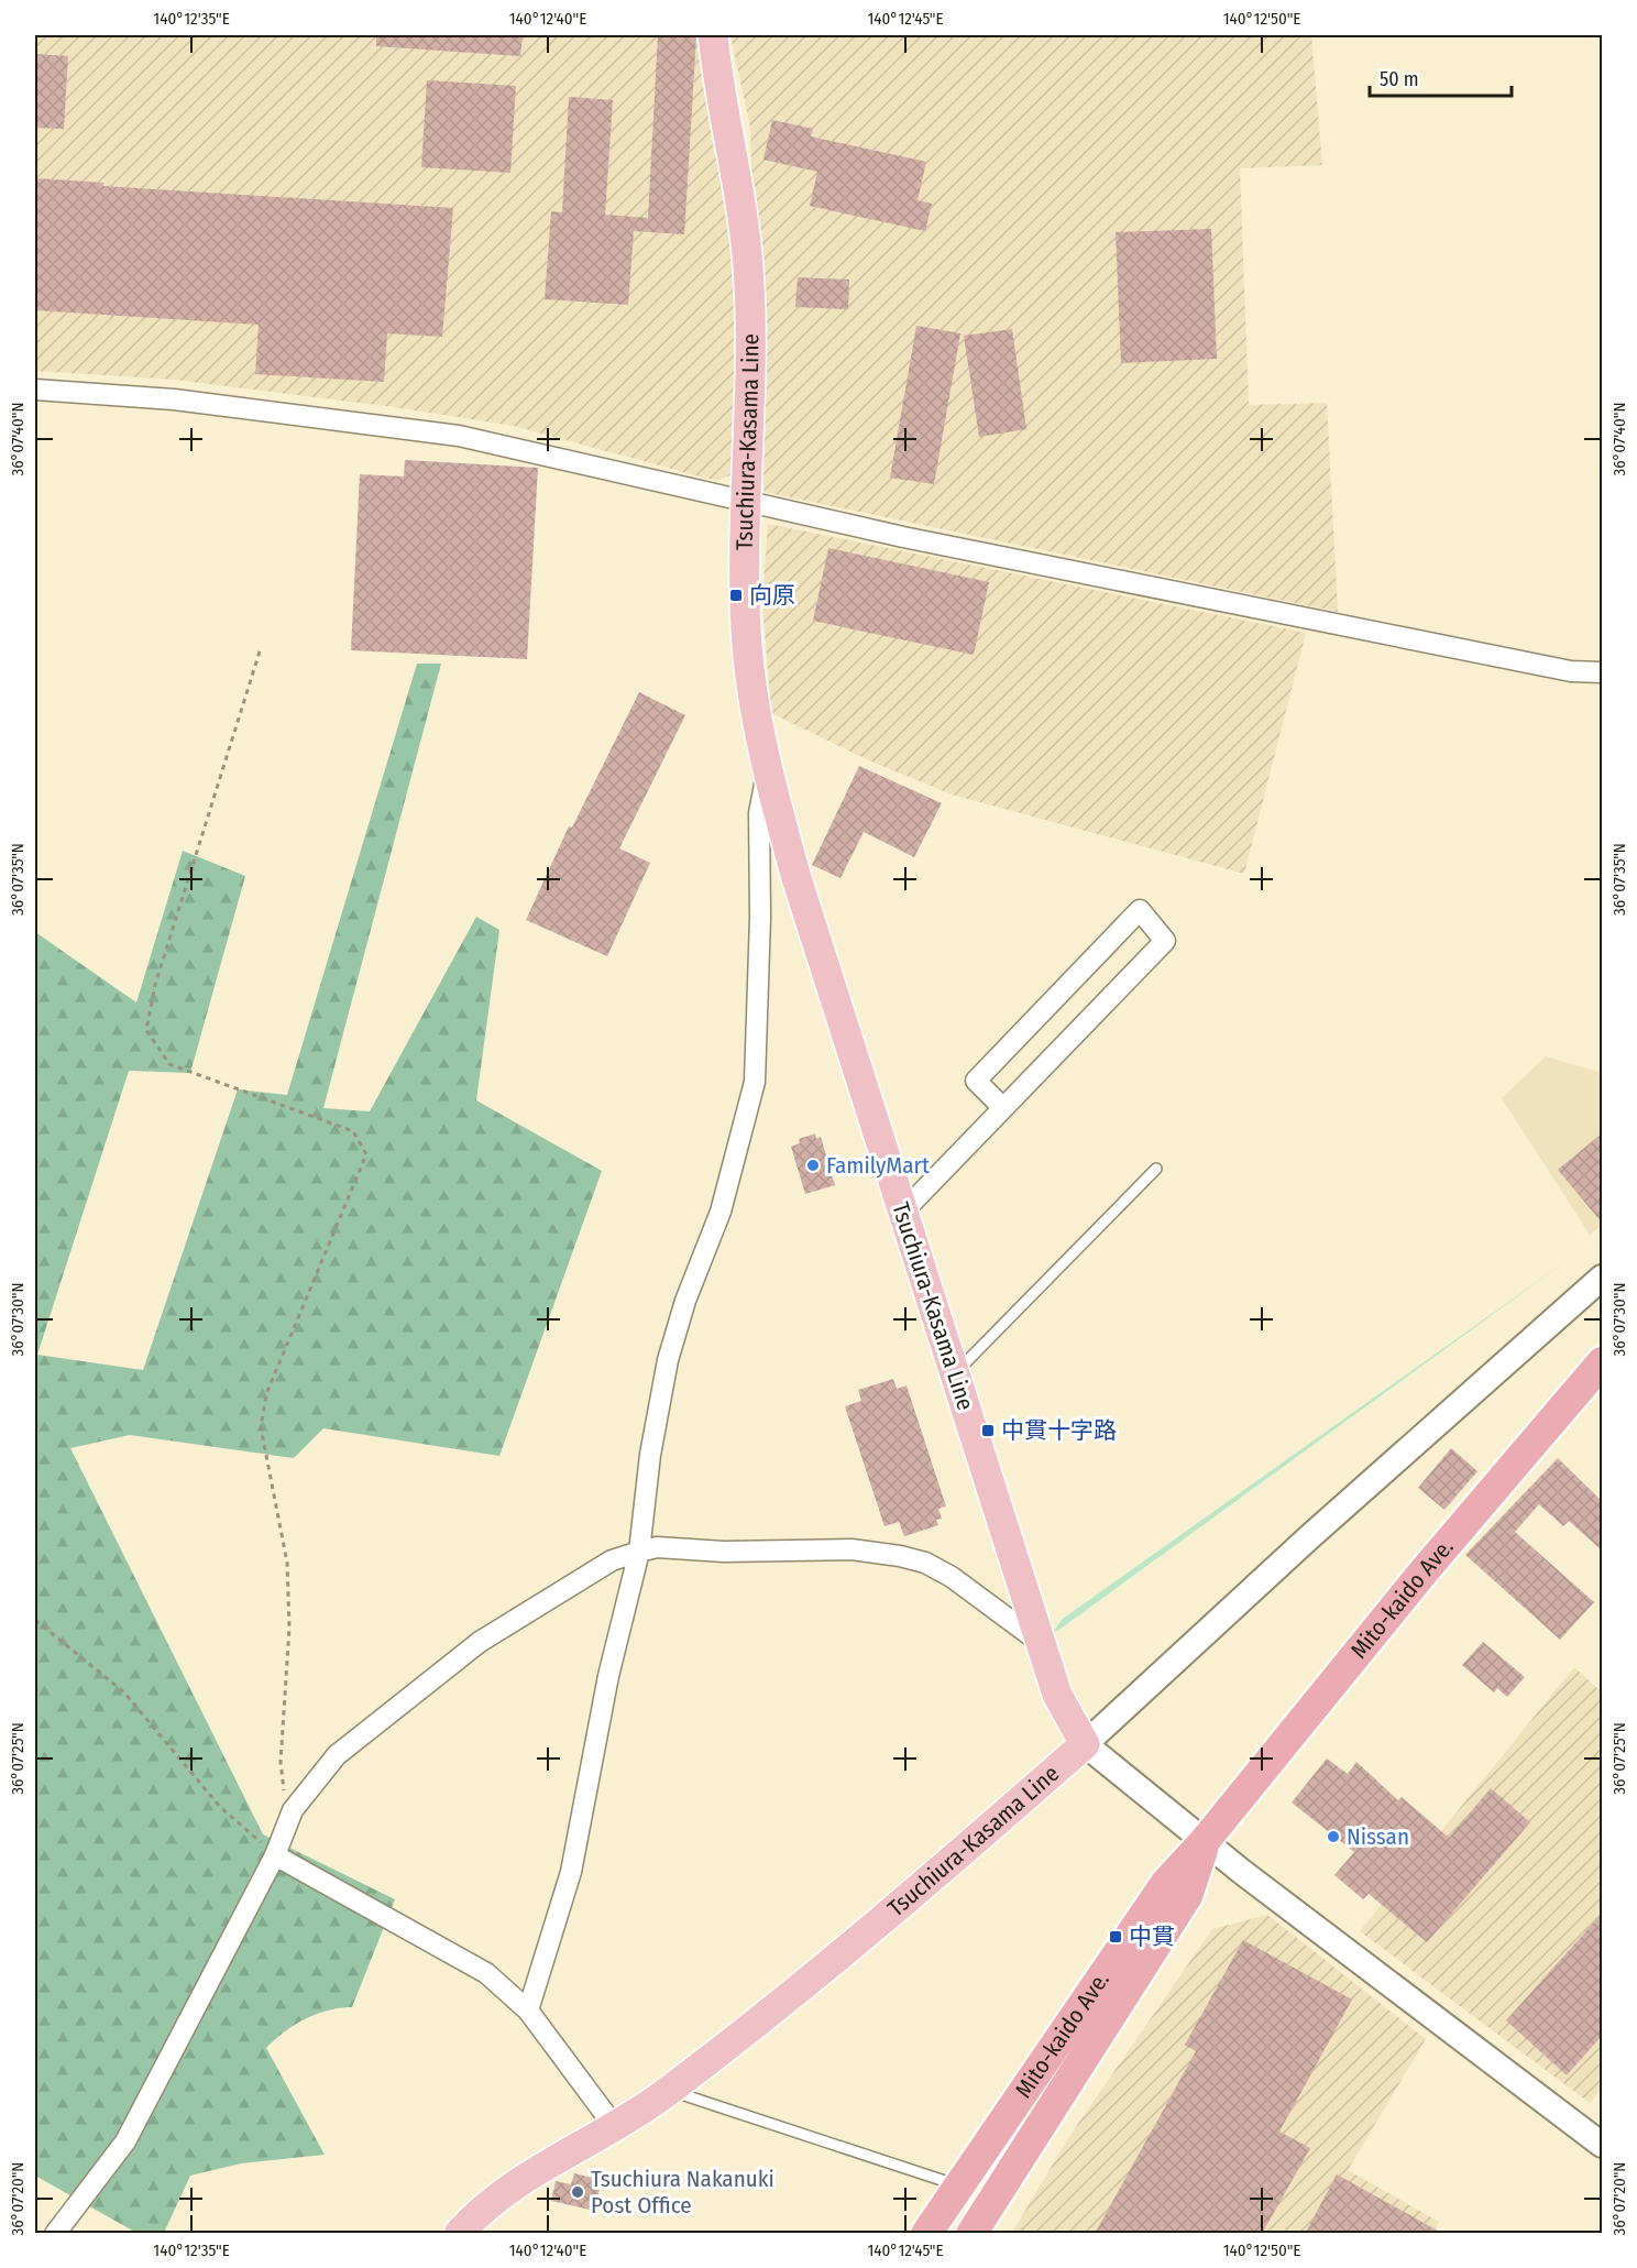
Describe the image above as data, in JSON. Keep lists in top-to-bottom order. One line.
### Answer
{"streets":{"highway":["Mito-kaido Ave."],"main road":["Tsuchiura-Kasama Line"]},"places":{"transit":["向原","中貫十字路","中貫"],"other":["FamilyMart","Nissan","Tsuchiura Nakanuki Post Office"]},"scale_bar":"50 m","coordinates":["140°12'35\"E","140°12'40\"E","140°12'45\"E","140°12'50\"E","36°07'40\"N","36°07'35\"N","36°07'30\"N","36°07'25\"N","36°07'20\"N"]}
